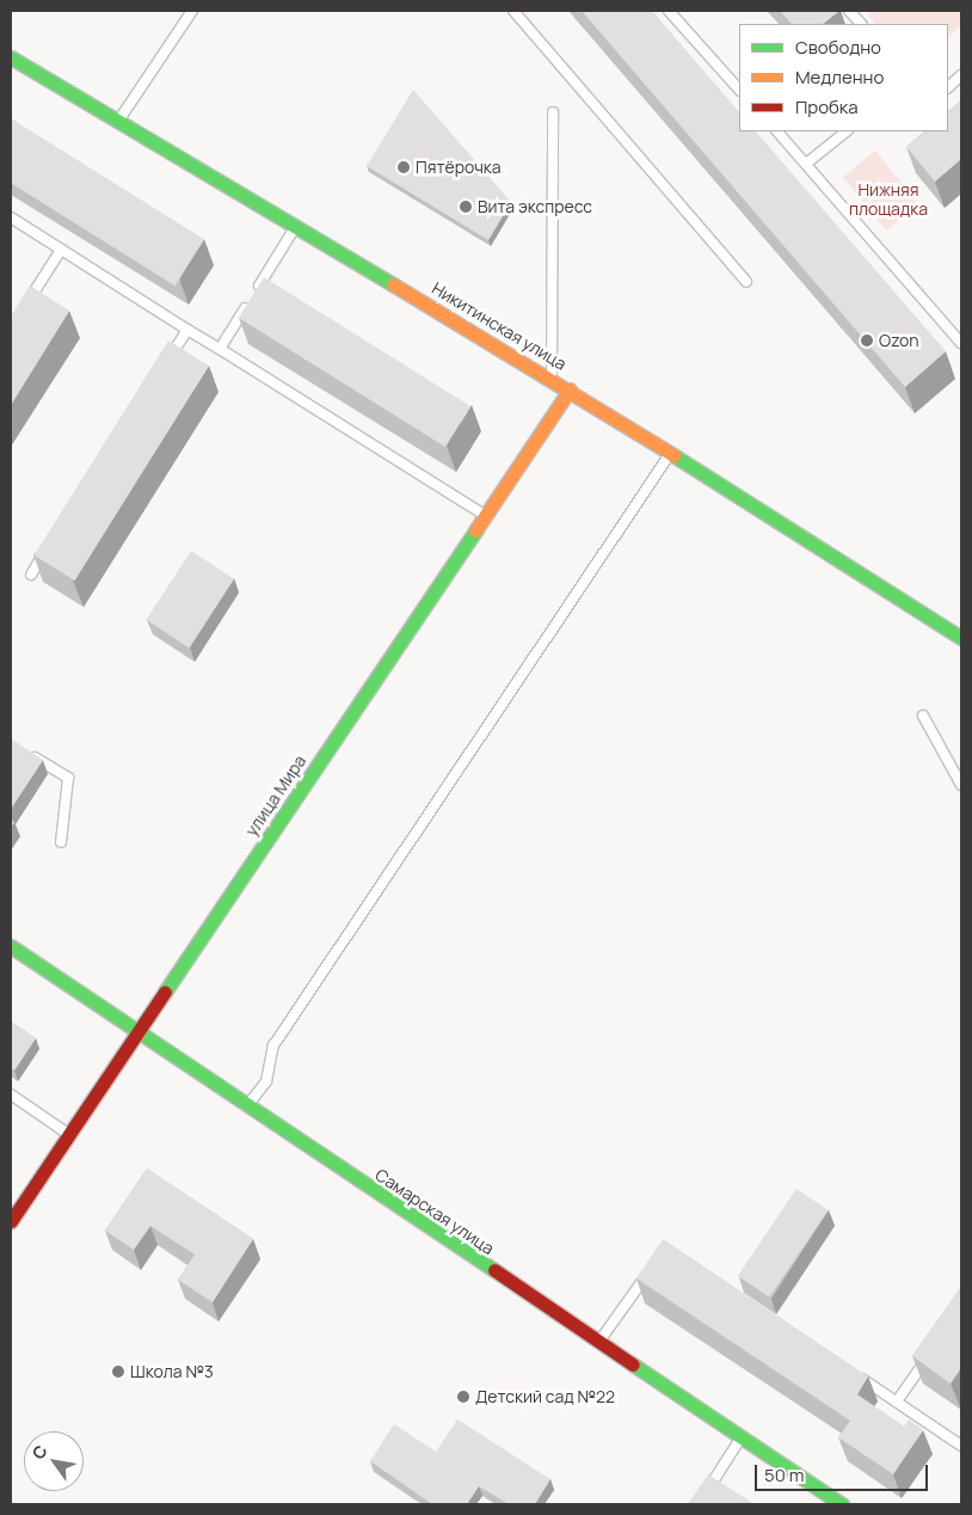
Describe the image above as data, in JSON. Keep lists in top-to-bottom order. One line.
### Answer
{"streets":{"street":["Никитинская улица","улица Мира","Самарская улица"]},"crossings":[["Никитинская улица","улица Мира"],["улица Мира","Самарская улица"]],"parks":["Нижняя площадка"],"places":["Пятёрочка","Вита экспресс","Ozon","Школа №3","Детский сад №22"],"legend":["Свободно","Медленно","Пробка"],"scale_bar":"50 m","north":"top left"}
